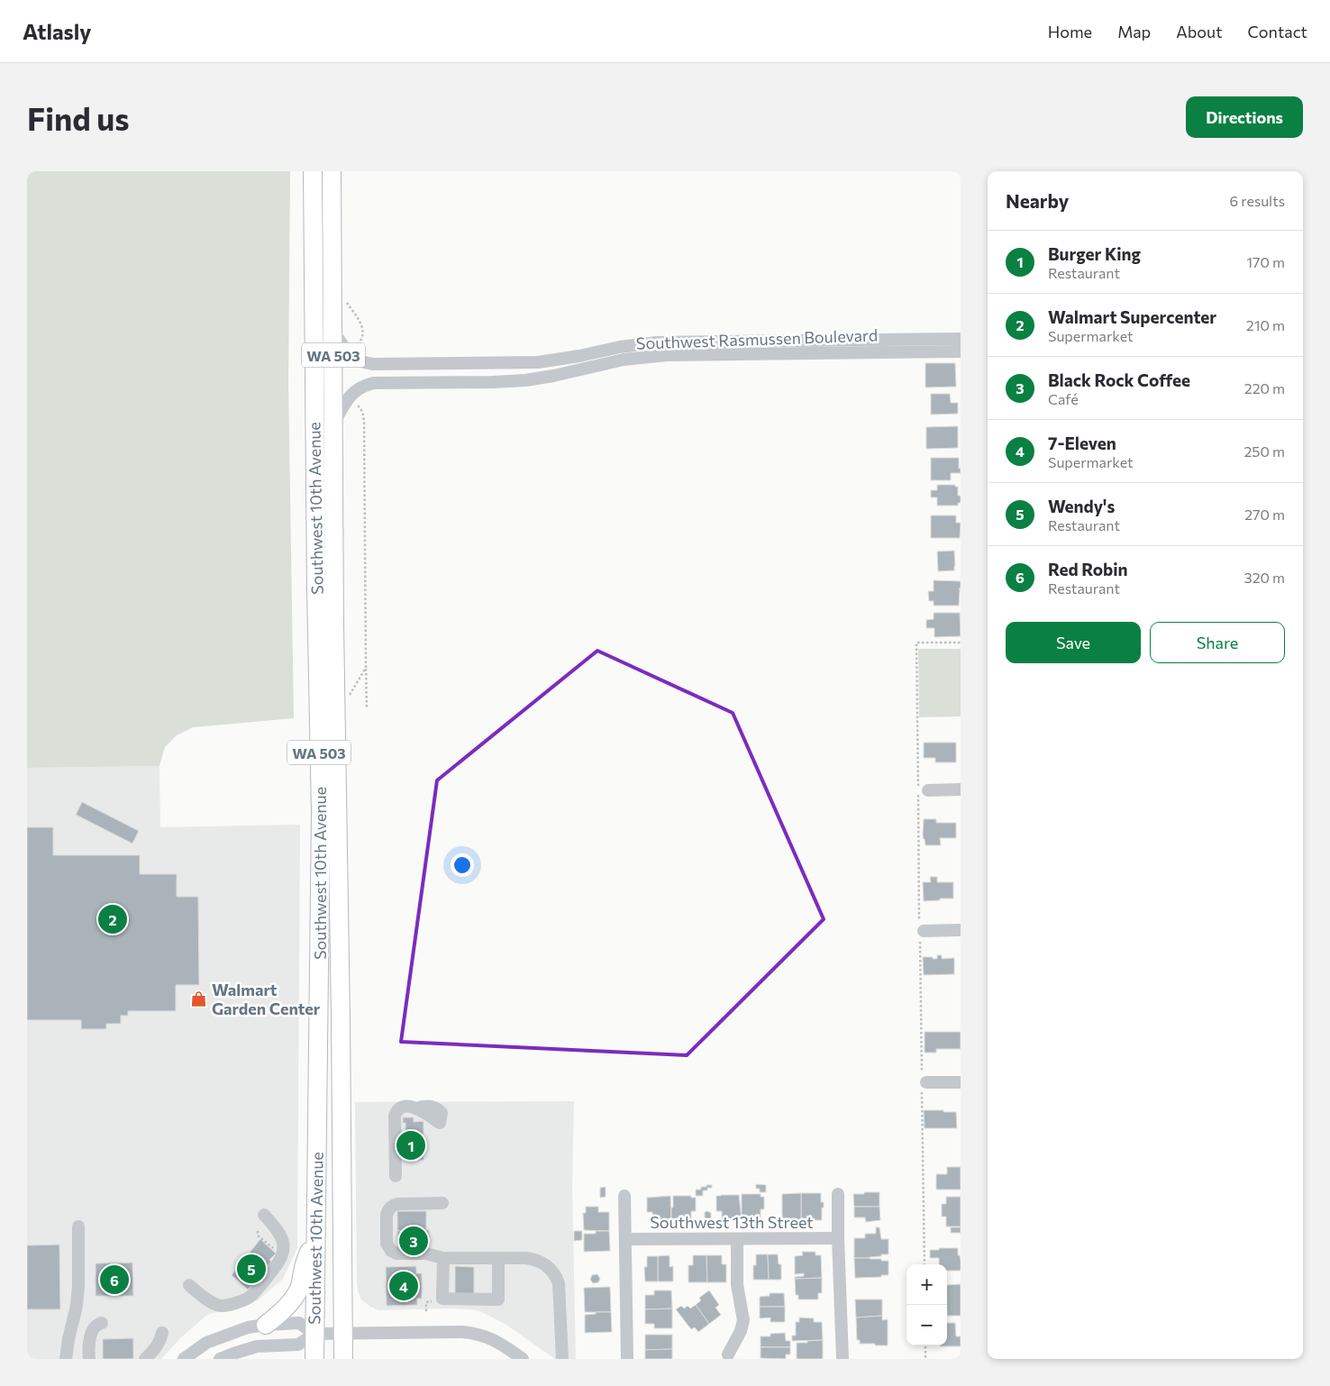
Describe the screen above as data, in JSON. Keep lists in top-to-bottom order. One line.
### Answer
{"streets":{"highway":["WA 503","Southwest 10th Avenue"],"street":["Southwest Rasmussen Boulevard","Southwest 13th Street"]},"crossings":[["Southwest Rasmussen Boulevard","Southwest 10th Avenue"]],"places":{"shop":["Walmart Garden Center"]},"page":{"header":"Atlasly","nav":["Home","Map","About","Contact"],"buttons":["Directions",["Save","Share"]],"title":"Find us","heading":["Nearby","6 results"],"list":[{"mark":"1","name":"Burger King","note":"Restaurant","value":"170 m"},{"mark":"2","name":"Walmart Supercenter","note":"Supermarket","value":"210 m"},{"mark":"3","name":"Black Rock Coffee","note":"Café","value":"220 m"},{"mark":"4","name":"7-Eleven","note":"Supermarket","value":"250 m"},{"mark":"5","name":"Wendy's","note":"Restaurant","value":"270 m"},{"mark":"6","name":"Red Robin","note":"Restaurant","value":"320 m"}],"pins":["2","1","3","5","6","4"],"map_buttons":["+","−"]}}
